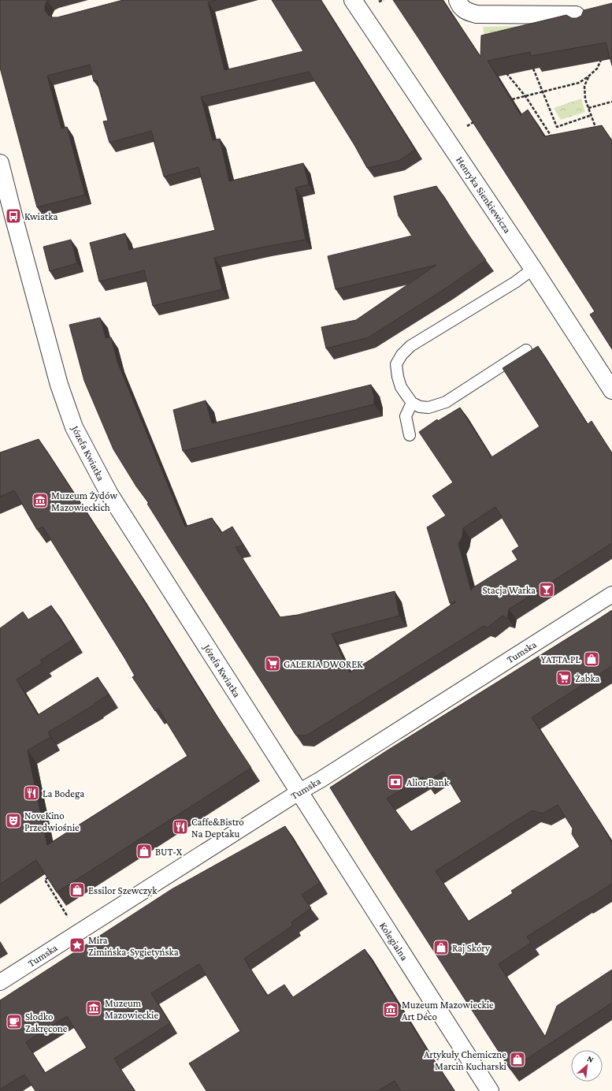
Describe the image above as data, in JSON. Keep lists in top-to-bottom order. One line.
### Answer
{"streets":{"street":["Henryka Sienkiewicza","Józefa Kwiatka","Tumska","Kolegialna"]},"crossings":[["Józefa Kwiatka","Tumska"],["Józefa Kwiatka","Kolegialna"],["Tumska","Kolegialna"]],"places":{"bus stop":["Kwiatka"],"museum":["Muzeum Żydów Mazowieckich","Muzeum Mazowieckie","Muzeum Mazowieckie Art Déco"],"bar":["Stacja Warka"],"shop":["YATTA.PL","BUT-X","Essilor Szewczyk","Raj Skóry","Artykuły Chemiczne Marcin Kucharski"],"supermarket":["GALERIA DWOREK","Żabka"],"bank":["Alior Bank"],"restaurant":["La Bodega","Caffe&Bistro Na Deptaku"],"theatre":["NoveKino Przedwiośnie"],"place":["Mira Zimińska-Sygietyńska"],"cafe":["Słodko Zakręcone"]},"north":"top right"}
